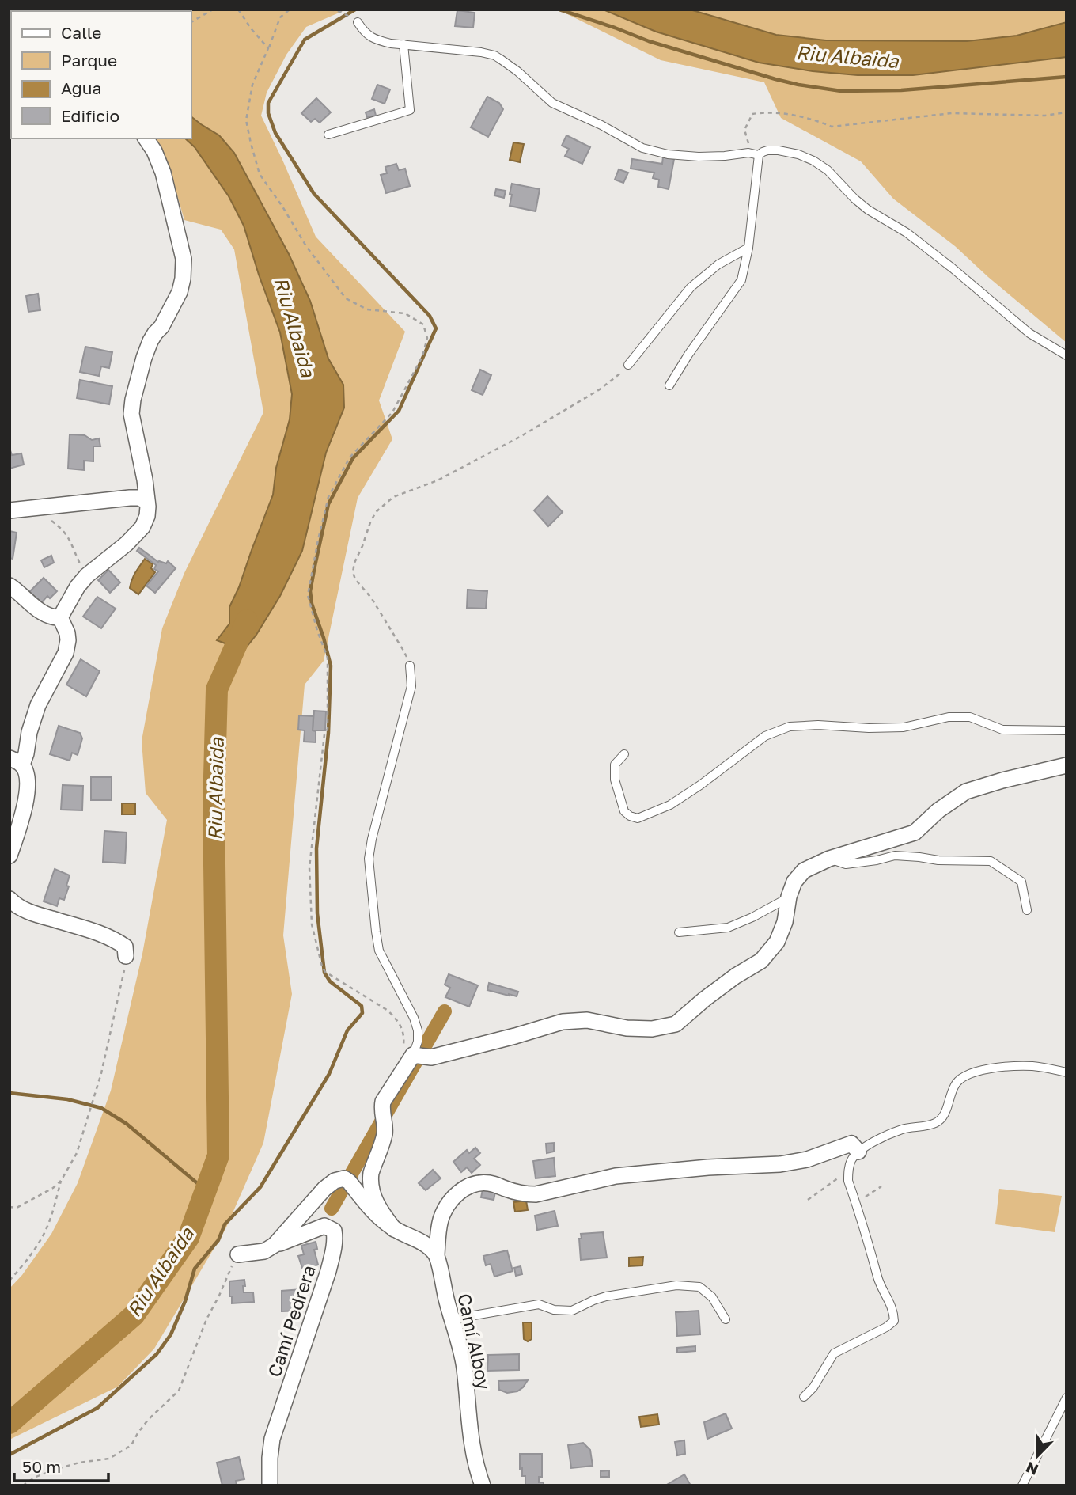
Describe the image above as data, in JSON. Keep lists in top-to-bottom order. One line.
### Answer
{"streets":{"street":["Camí Pedrera","Camí Alboy"]},"water":["Riu Albaida"],"legend":["Calle","Parque","Agua","Edificio"],"scale_bar":"50 m","north":"bottom left"}
